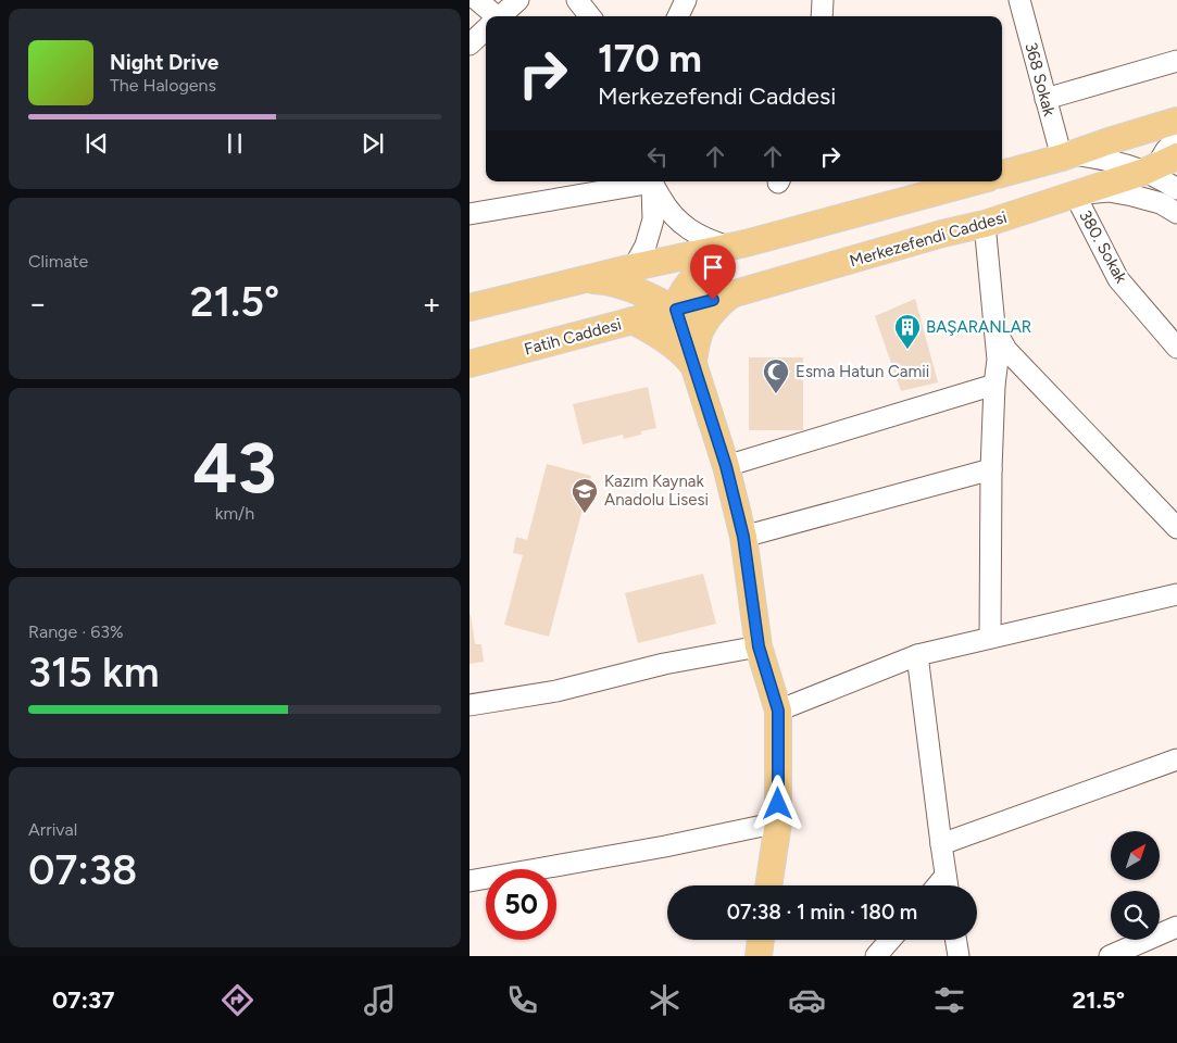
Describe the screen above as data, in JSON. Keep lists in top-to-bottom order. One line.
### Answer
{"streets":{"main road":["Merkezefendi Caddesi","Fatih Caddesi"],"street":["368 Sokak","380. Sokak"]},"crossings":[["Merkezefendi Caddesi","380. Sokak"],["Merkezefendi Caddesi","Fatih Caddesi"]],"places":{"building":["BAŞARANLAR"],"mosque":["Esma Hatun Camii"],"school or university":["Kazım Kaynak Anadolu Lisesi"]},"north":"top right","page":{"turn":["170 m","Merkezefendi Caddesi"],"song":["Night Drive","The Halogens"],"tile":["Climate",["43","km/h"],["Range · 63%","315 km"],["Arrival","07:38"]],"heat":["−","21.5°","+"],"limit":"50","trip":"07:38 · 1 min · 180 m","tabs":["07:37","21.5°"]}}
